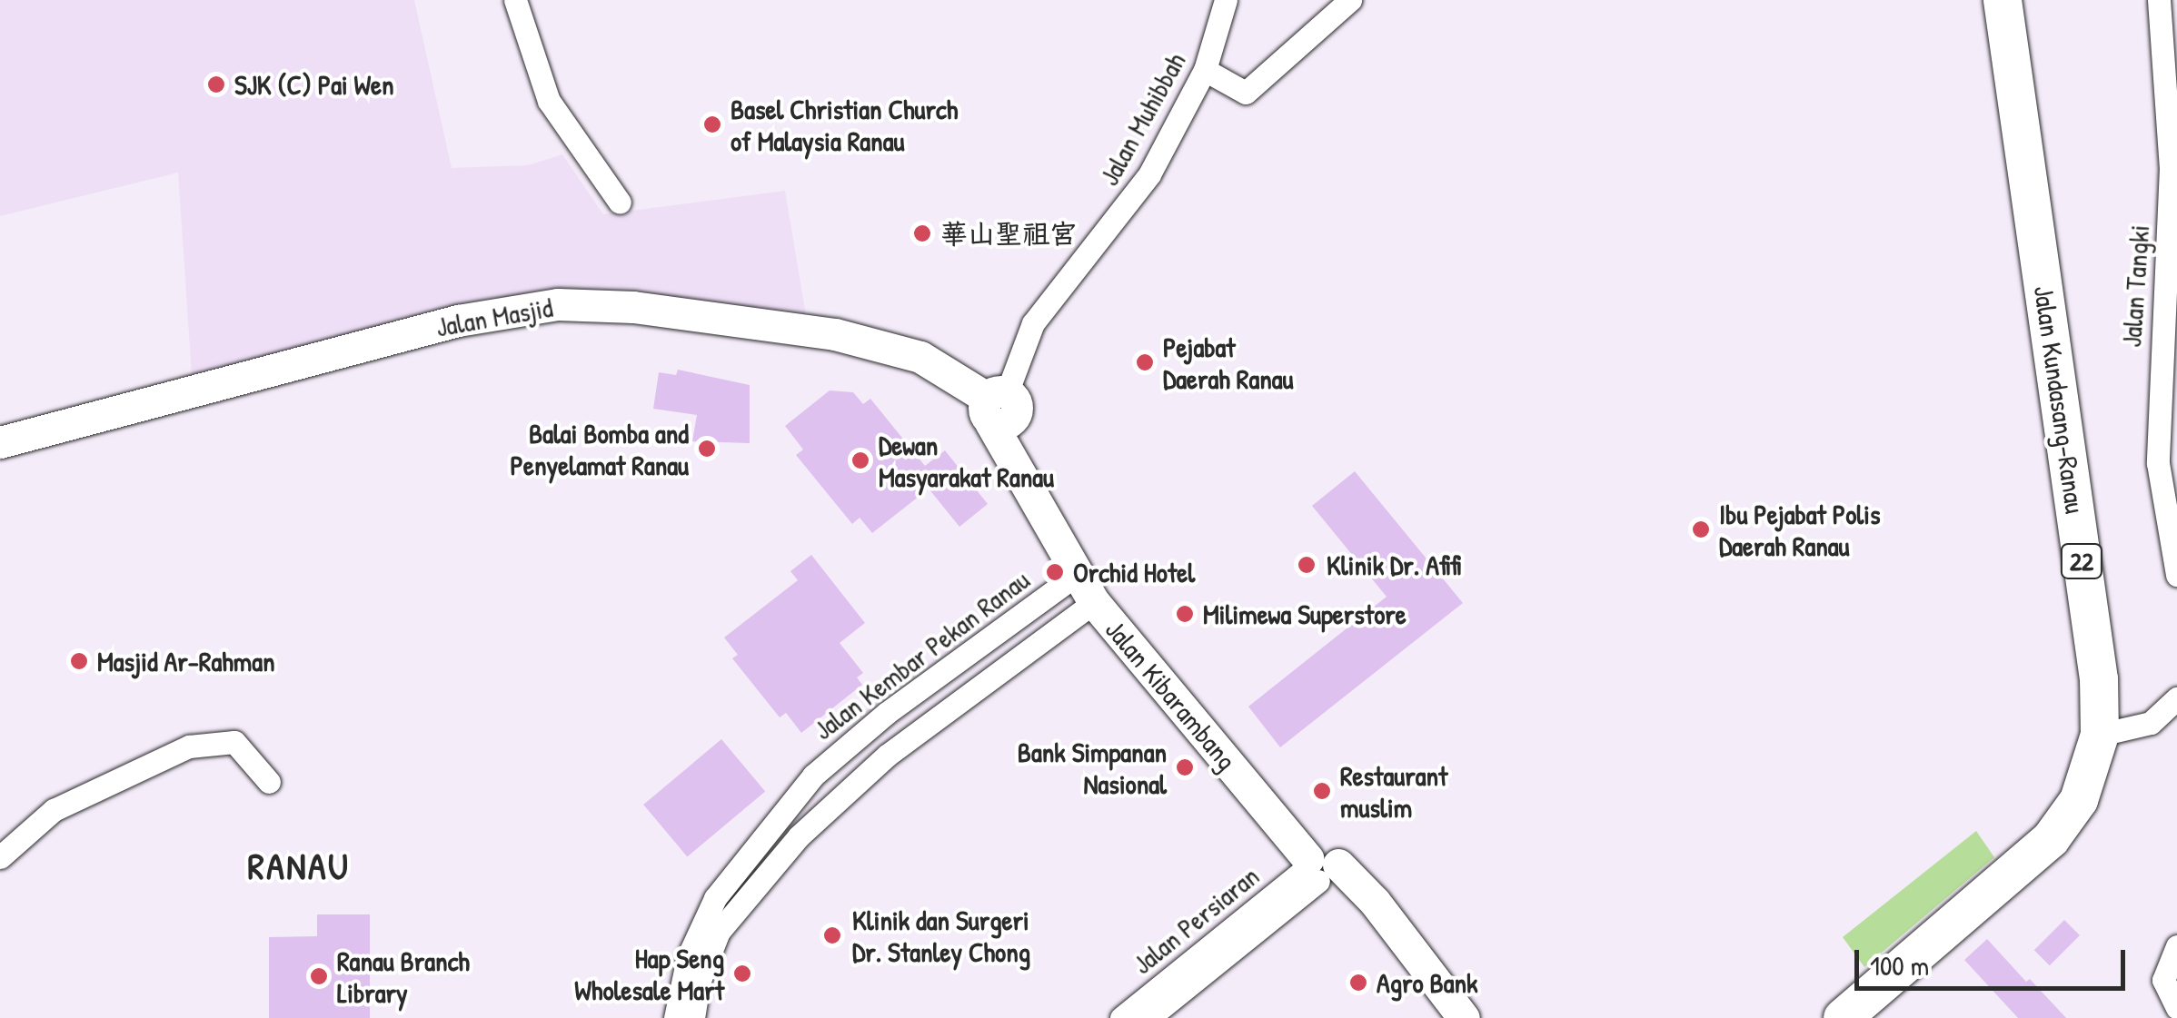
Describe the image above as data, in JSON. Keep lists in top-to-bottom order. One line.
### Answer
{"streets":{"highway":["Jalan Kundasang-Ranau","22"],"street":["Jalan Muhibbah","Jalan Tangki","Jalan Masjid","Jalan Kembar Pekan Ranau","Jalan Kibarambang","Jalan Persiaran"]},"crossings":[["Jalan Muhibbah","Jalan Masjid"],["Jalan Muhibbah","Jalan Kibarambang"],["Jalan Masjid","Jalan Kibarambang"],["Jalan Kembar Pekan Ranau","Jalan Kibarambang"],["Jalan Kibarambang","Jalan Persiaran"]],"districts":["RANAU"],"places":["SJK (C) Pai Wen","Basel Christian Church of Malaysia Ranau","華山聖祖宮","Pejabat Daerah Ranau","Balai Bomba and Penyelamat Ranau","Dewan Masyarakat Ranau","Ibu Pejabat Polis Daerah Ranau","Klinik Dr. Afifi","Orchid Hotel","Milimewa Superstore","Masjid Ar-Rahman","Bank Simpanan Nasional","Restaurant muslim","Klinik dan Surgeri Dr. Stanley Chong","Hap Seng Wholesale Mart","Ranau Branch Library","Agro Bank"],"scale_bar":"100 m"}
